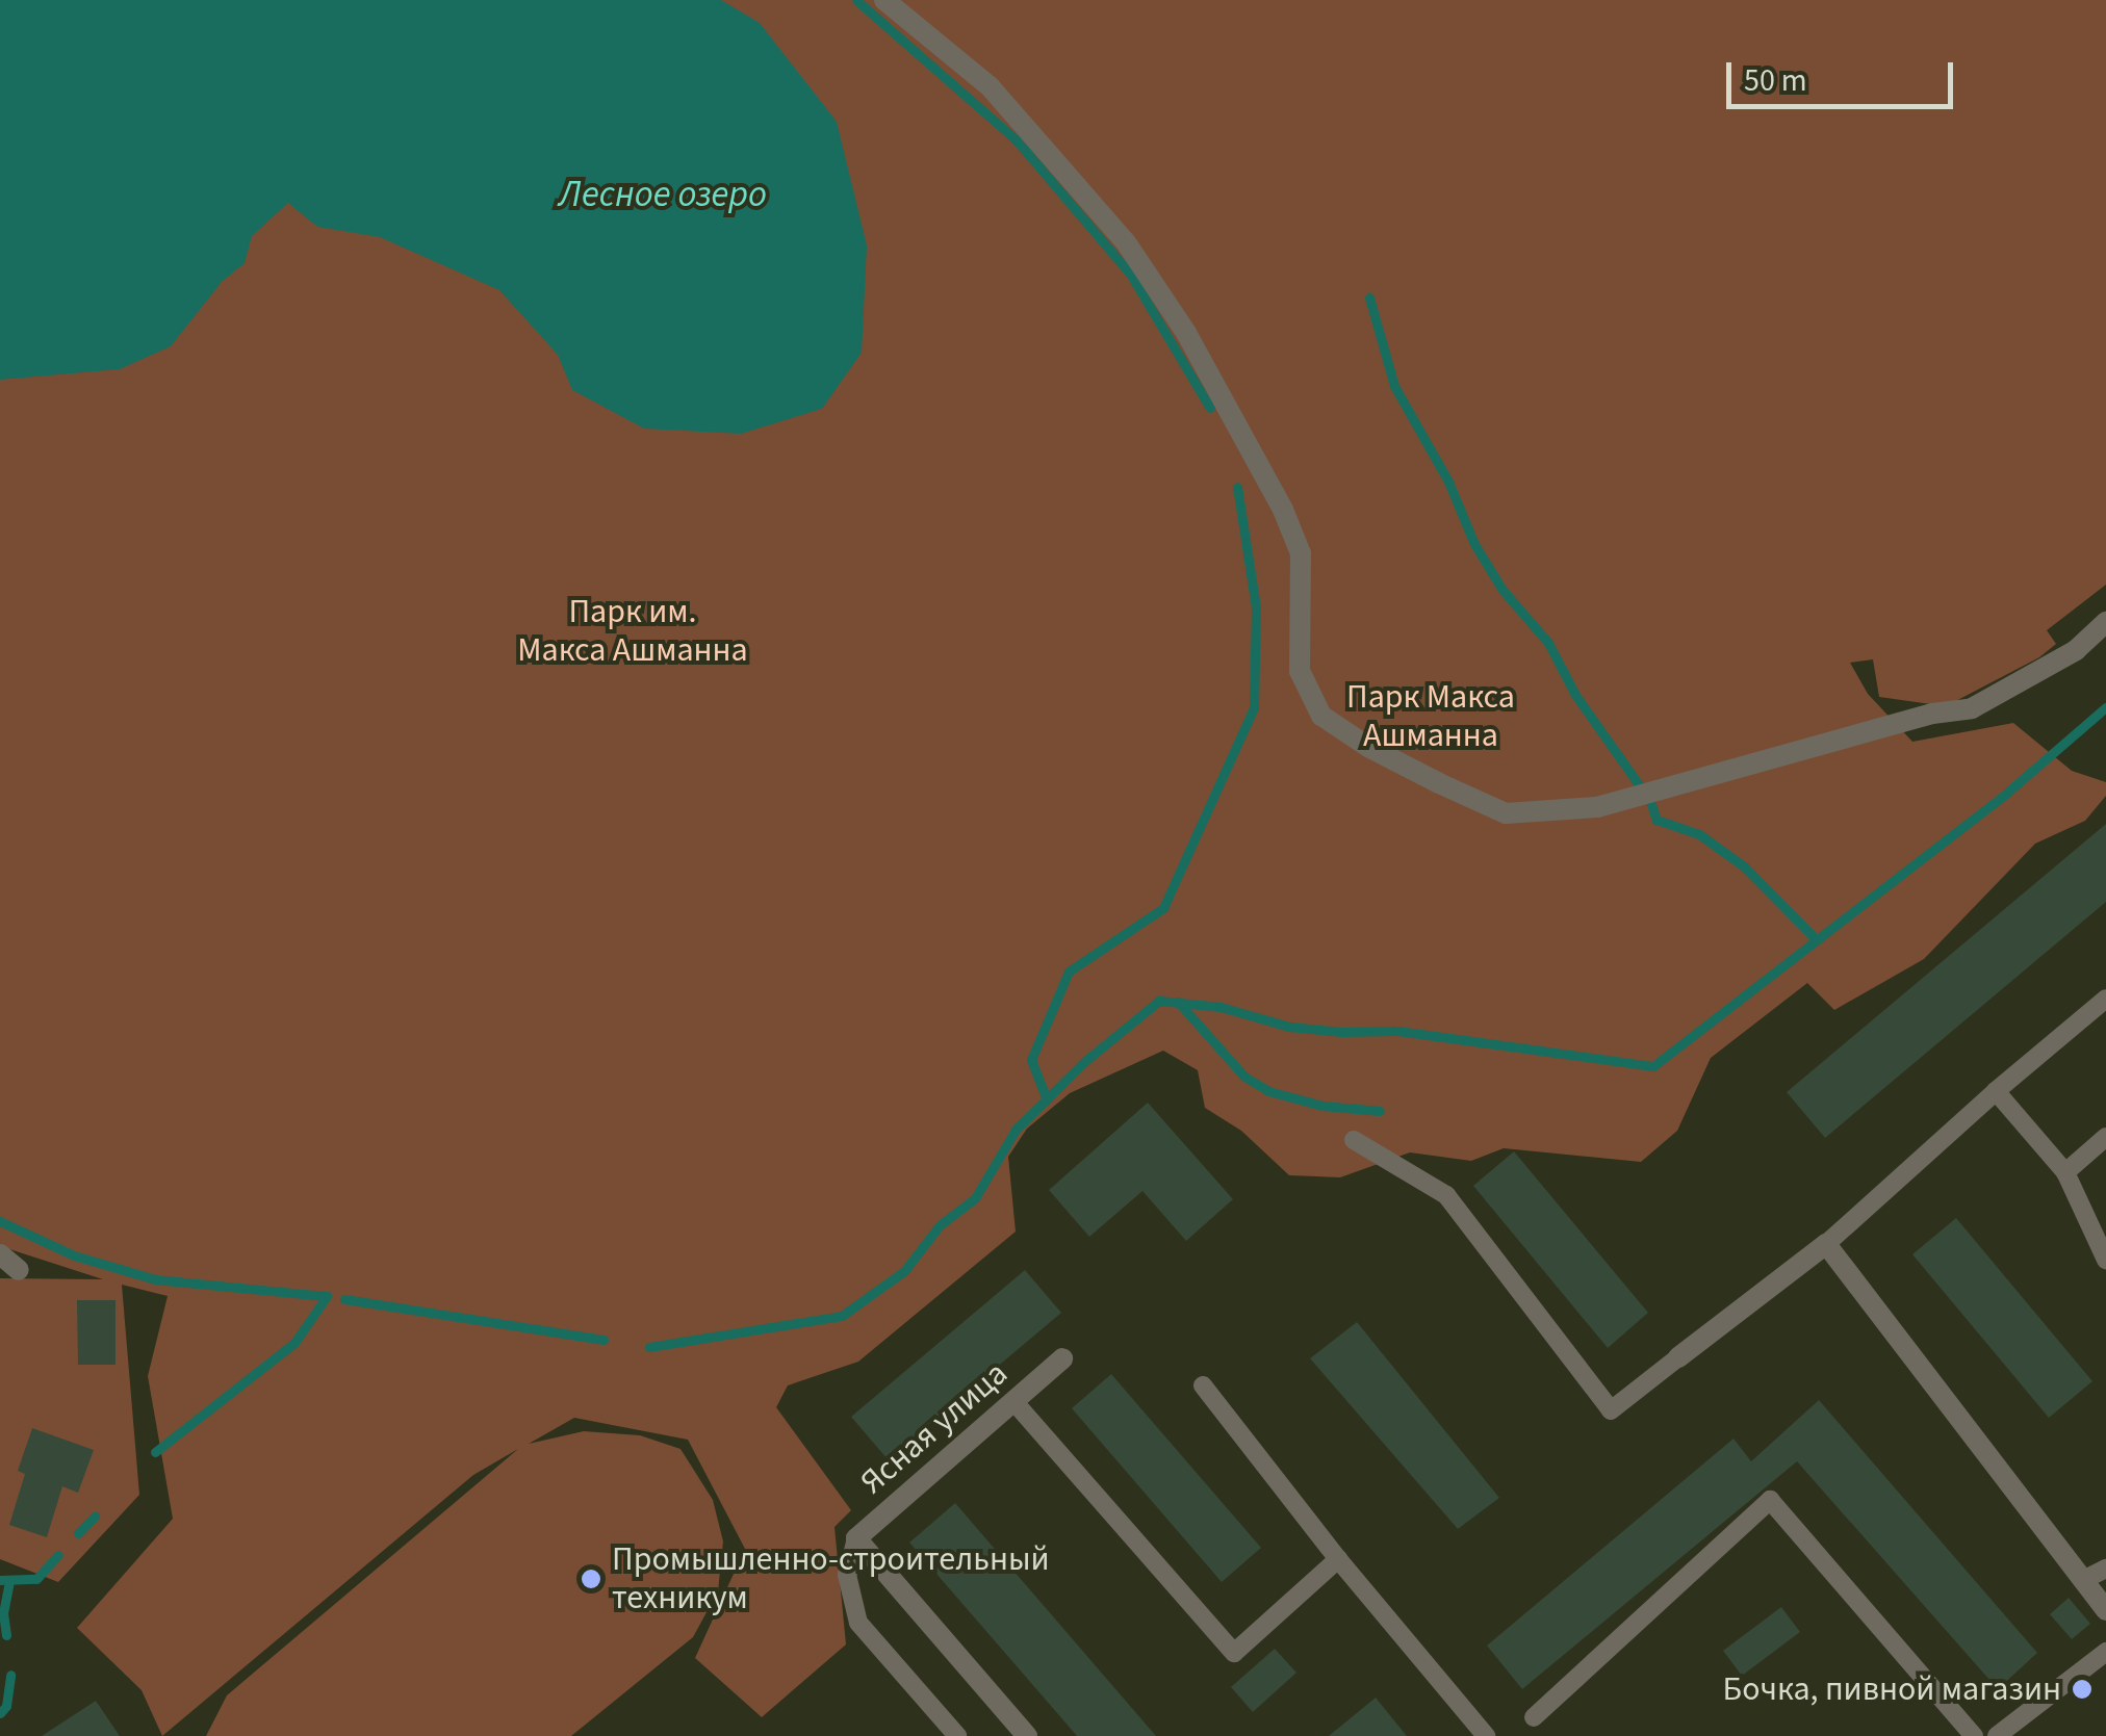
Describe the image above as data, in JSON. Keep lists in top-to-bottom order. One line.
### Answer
{"streets":{"street":["Ясная улица"]},"water":["Лесное озеро"],"parks":["Парк им. Макса Ашманна","Парк Макса Ашманна"],"places":["Промышленно-строительный техникум","Бочка, пивной магазин"],"scale_bar":"50 m"}
